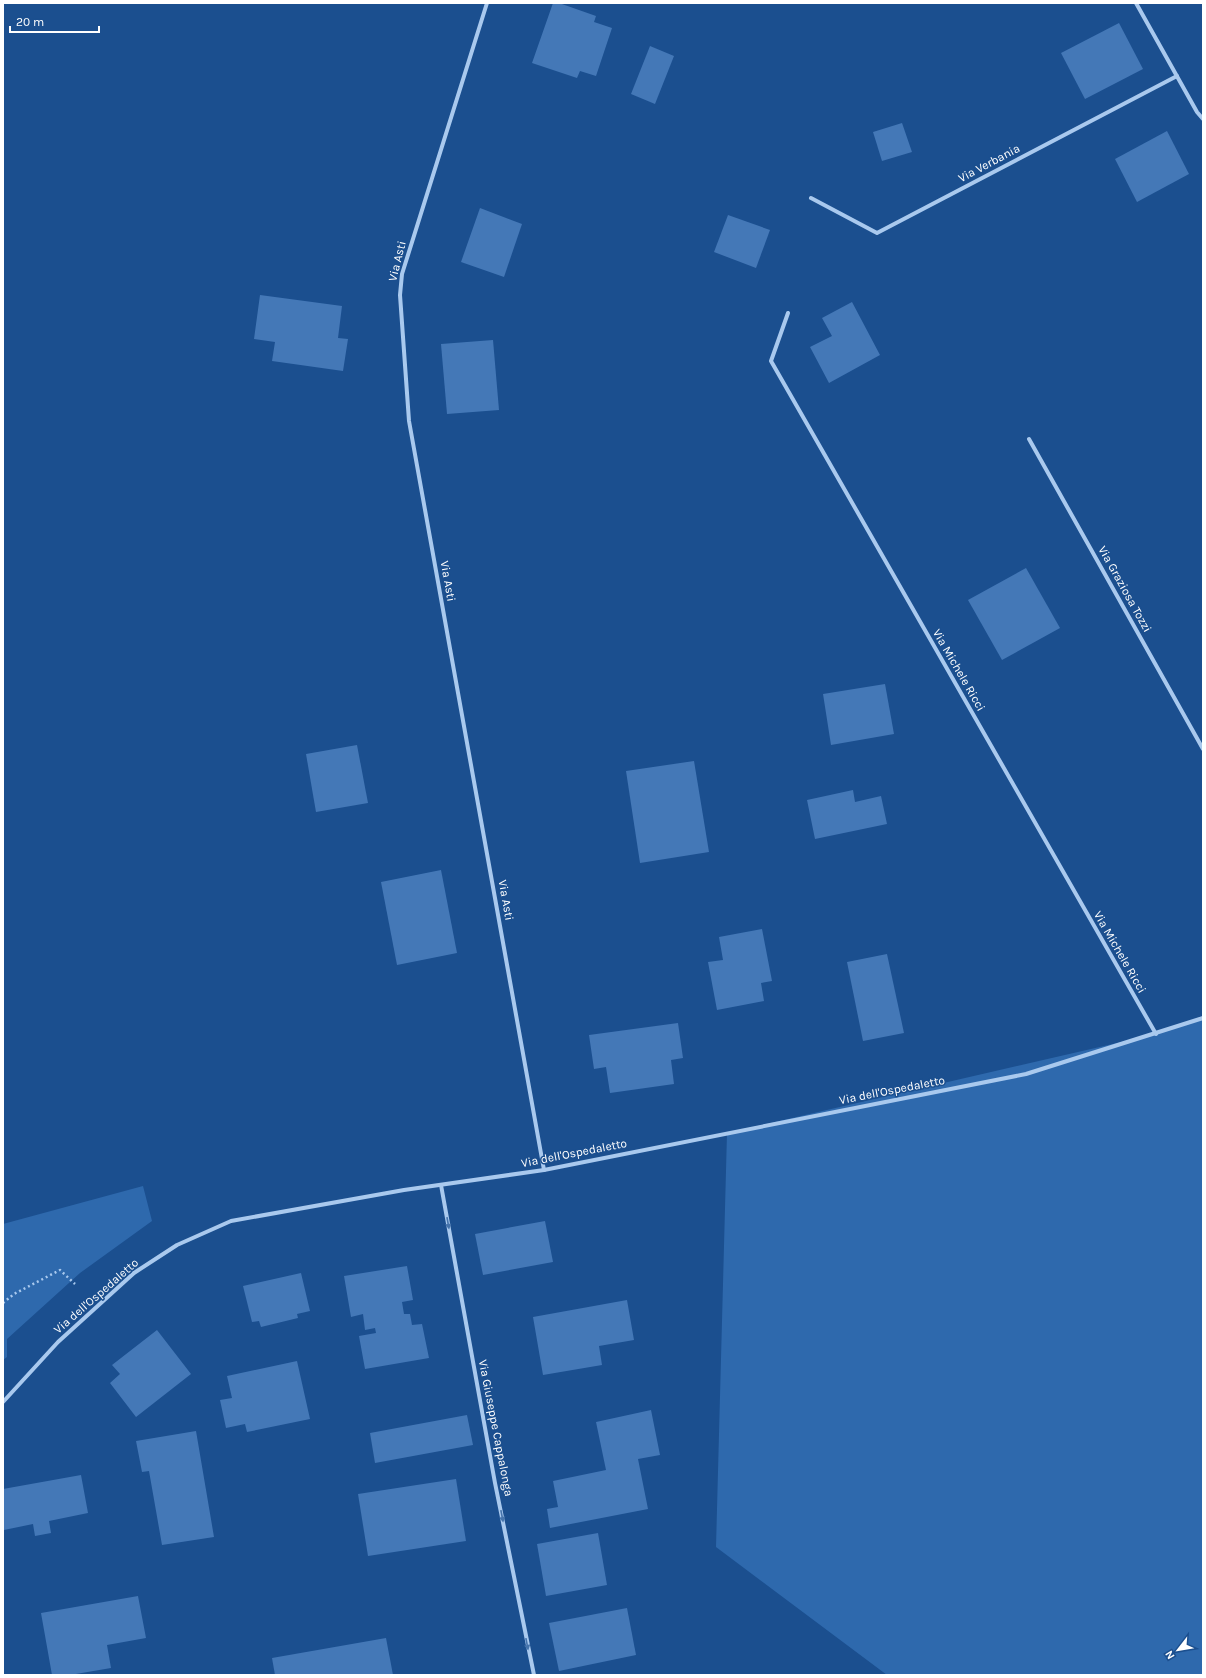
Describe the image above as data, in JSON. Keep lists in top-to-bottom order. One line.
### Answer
{"streets":{"street":["Via Verbania","Via Asti","Via Graziosa Tozzi","Via Michele Ricci","Via dell'Ospedaletto","Via Giuseppe Cappalonga"]},"crossings":[["Via Asti","Via dell'Ospedaletto"],["Via Michele Ricci","Via dell'Ospedaletto"],["Via dell'Ospedaletto","Via Giuseppe Cappalonga"]],"one_way":["Via Giuseppe Cappalonga"],"scale_bar":"20 m","north":"bottom left"}
